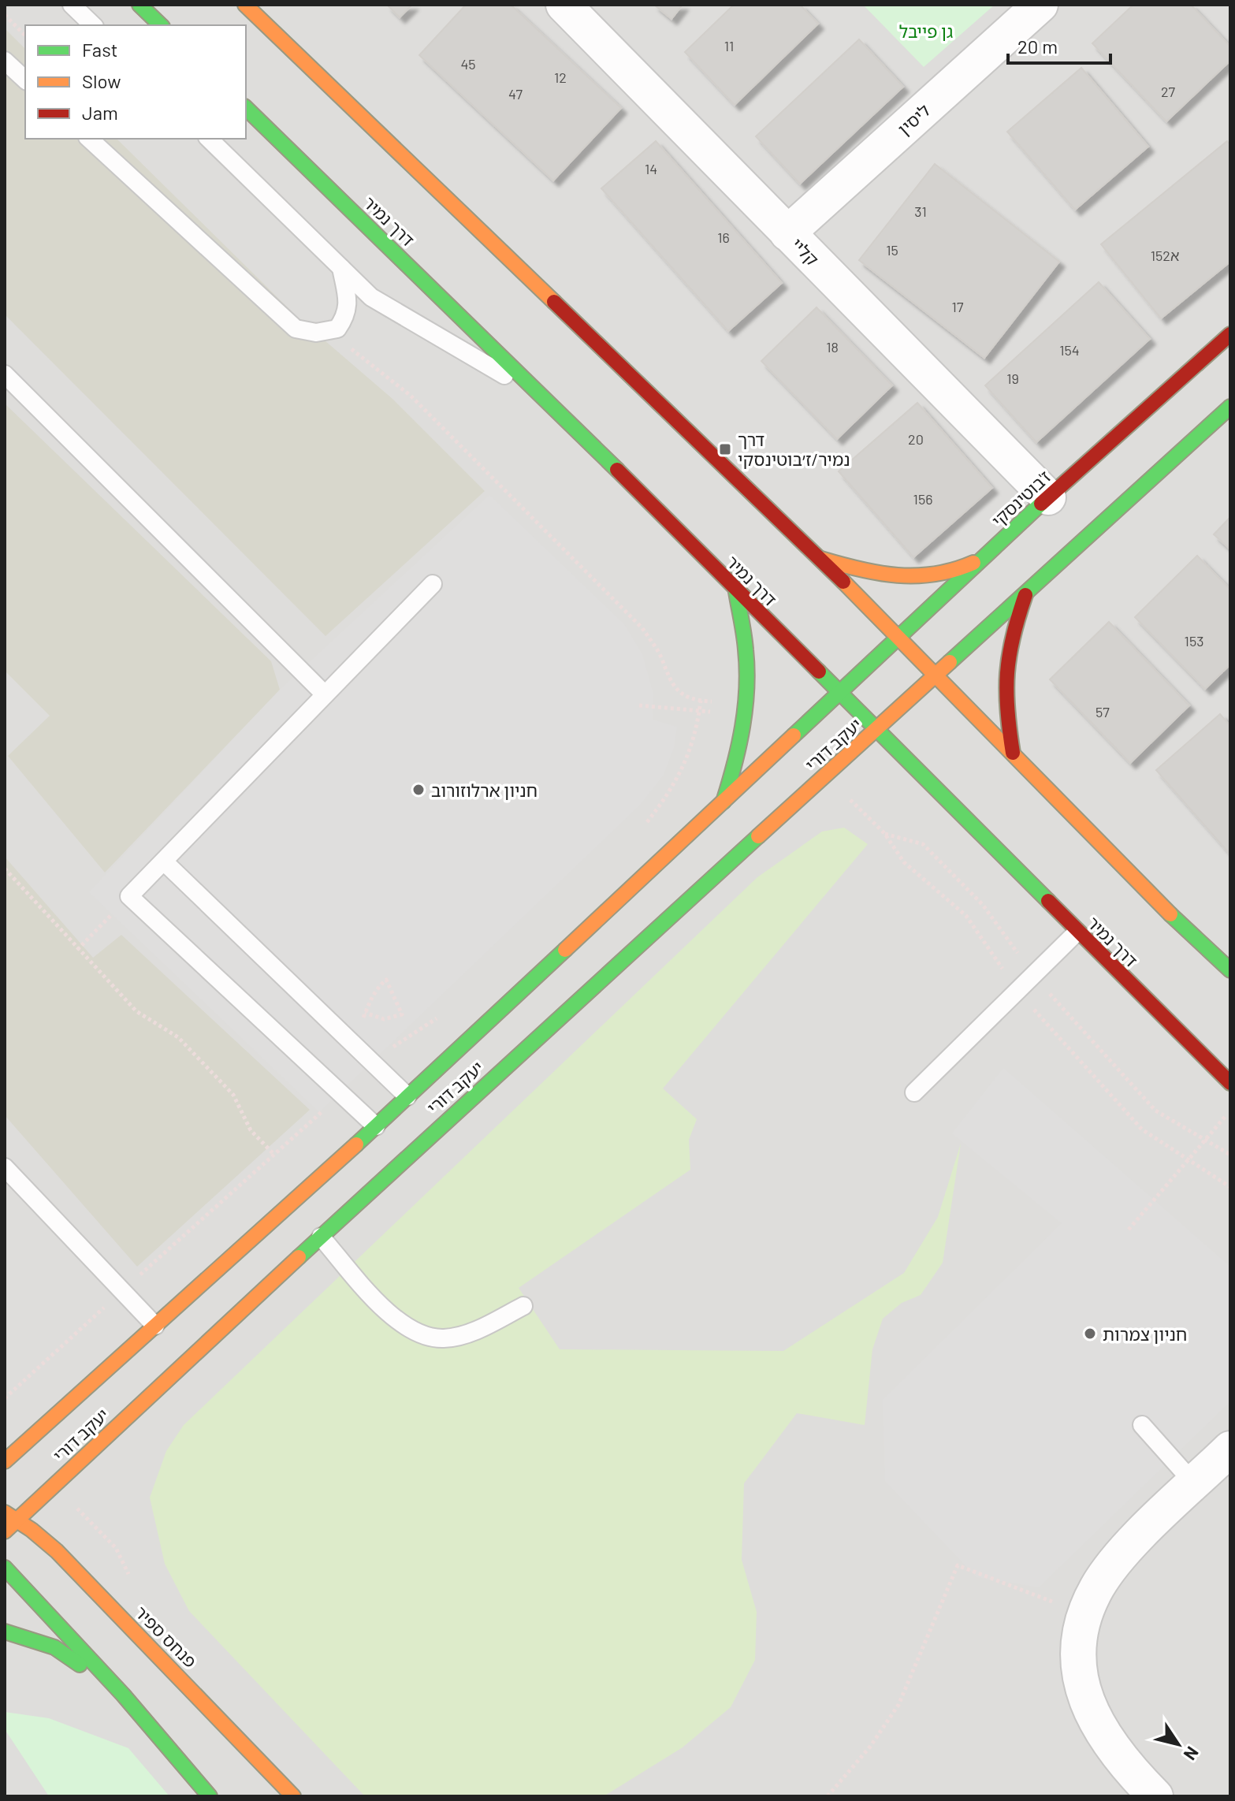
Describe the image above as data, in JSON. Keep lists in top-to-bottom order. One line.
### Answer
{"streets":{"street":["ליסין","דרך נמיר","קליי","ז'בוטינסקי","יעקב דורי","פנחס ספיר"]},"crossings":[["ליסין","קליי"],["דרך נמיר","ז'בוטינסקי"],["דרך נמיר","יעקב דורי"],["קליי","ז'בוטינסקי"],["ז'בוטינסקי","יעקב דורי"],["יעקב דורי","פנחס ספיר"]],"parks":["גן פייבל"],"places":{"transit":["דרך נמיר/ז׳בוטינסקי"],"other":["חניון ארלוזורוב","חניון צמרות"]},"house_numbers":["11","45","12","27","47","14","31","16","15","152א","17","18","154","19","20","156","153","57"],"legend":["Fast","Slow","Jam"],"scale_bar":"20 m","north":"bottom right"}
